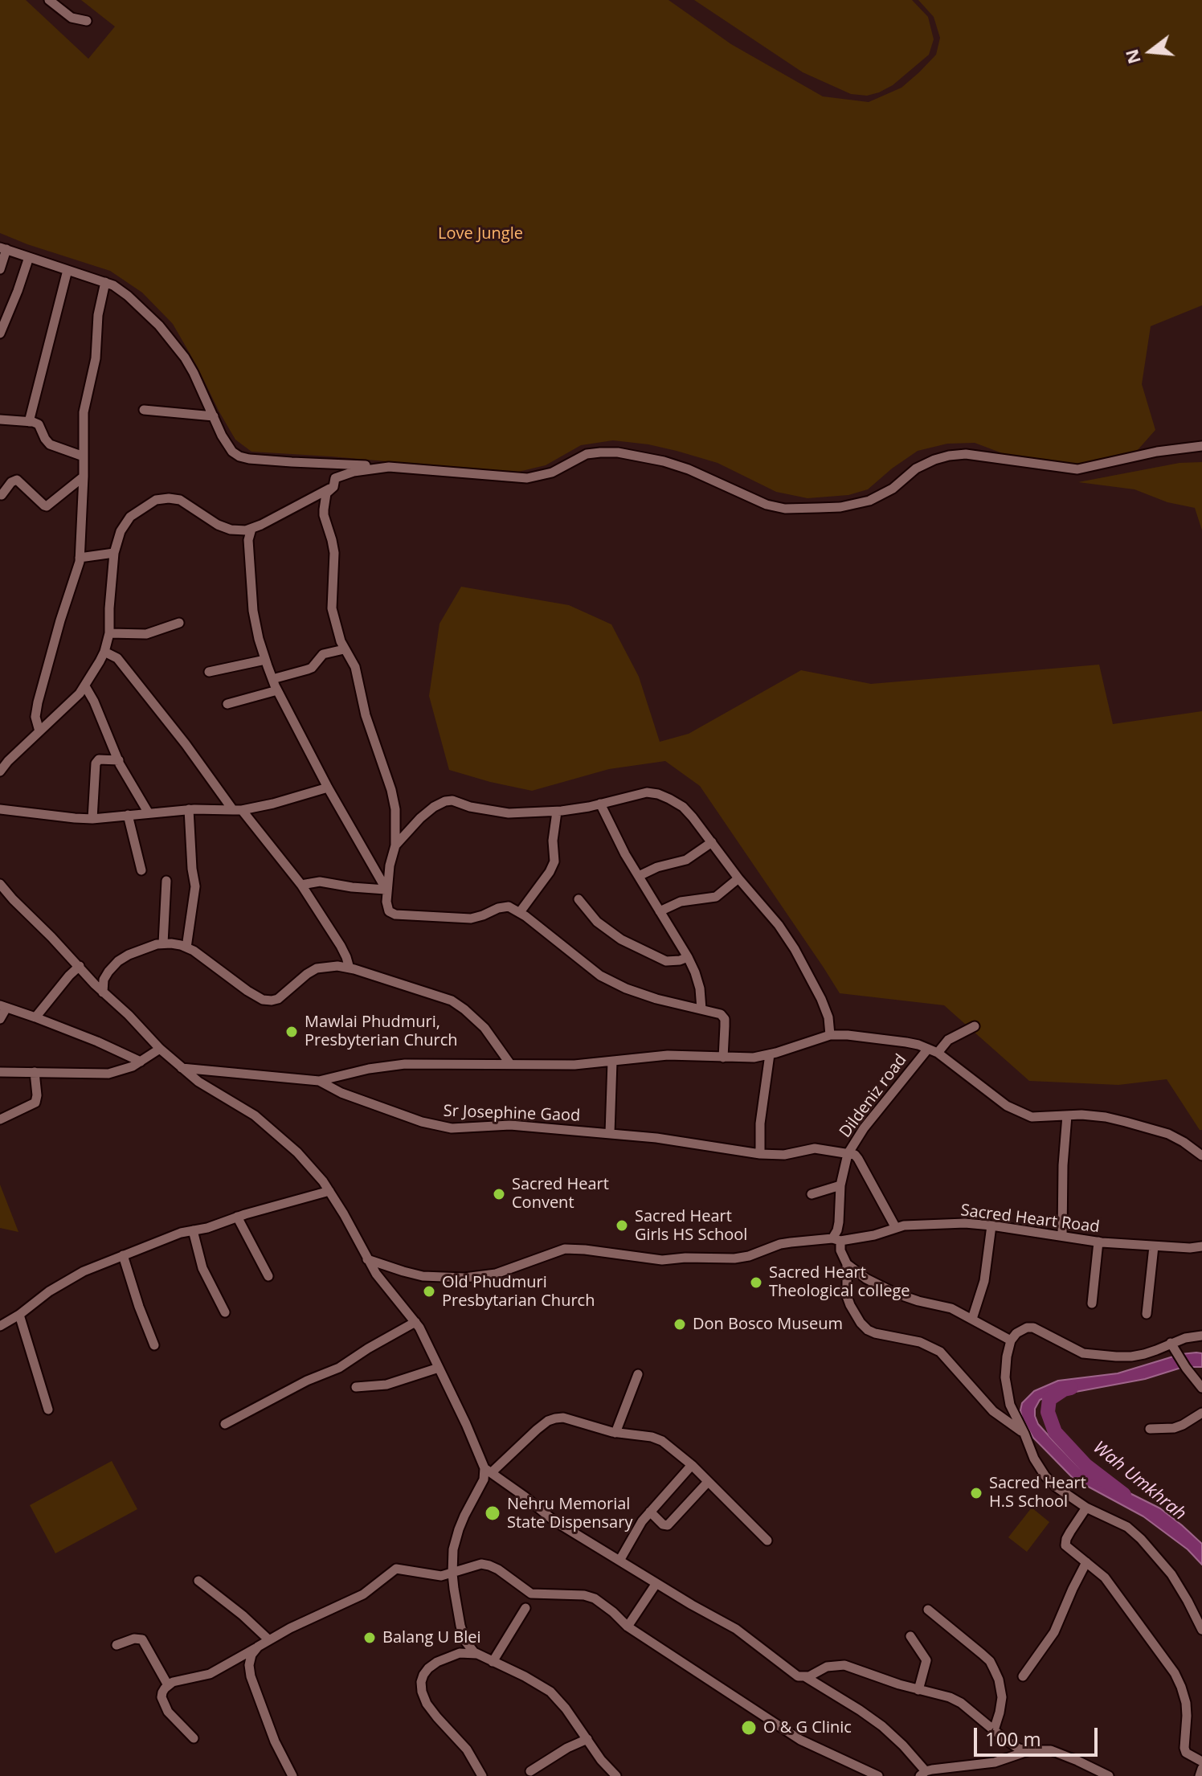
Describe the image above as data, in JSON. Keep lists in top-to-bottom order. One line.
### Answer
{"streets":{"street":["Dildeniz road","Sr Josephine Gaod","Sacred Heart Road"]},"crossings":[["Dildeniz road","Sr Josephine Gaod"],["Dildeniz road","Sacred Heart Road"]],"water":["Wah Umkhrah"],"parks":["Love Jungle"],"places":["Mawlai Phudmuri, Presbyterian Church","Sacred Heart Convent","Sacred Heart Girls HS School","Sacred Heart Theological college","Old Phudmuri Presbytarian Church","Don Bosco Museum","Sacred Heart H.S School","Nehru Memorial State Dispensary","Balang U Blei","O & G Clinic"],"scale_bar":"100 m","north":"left"}
